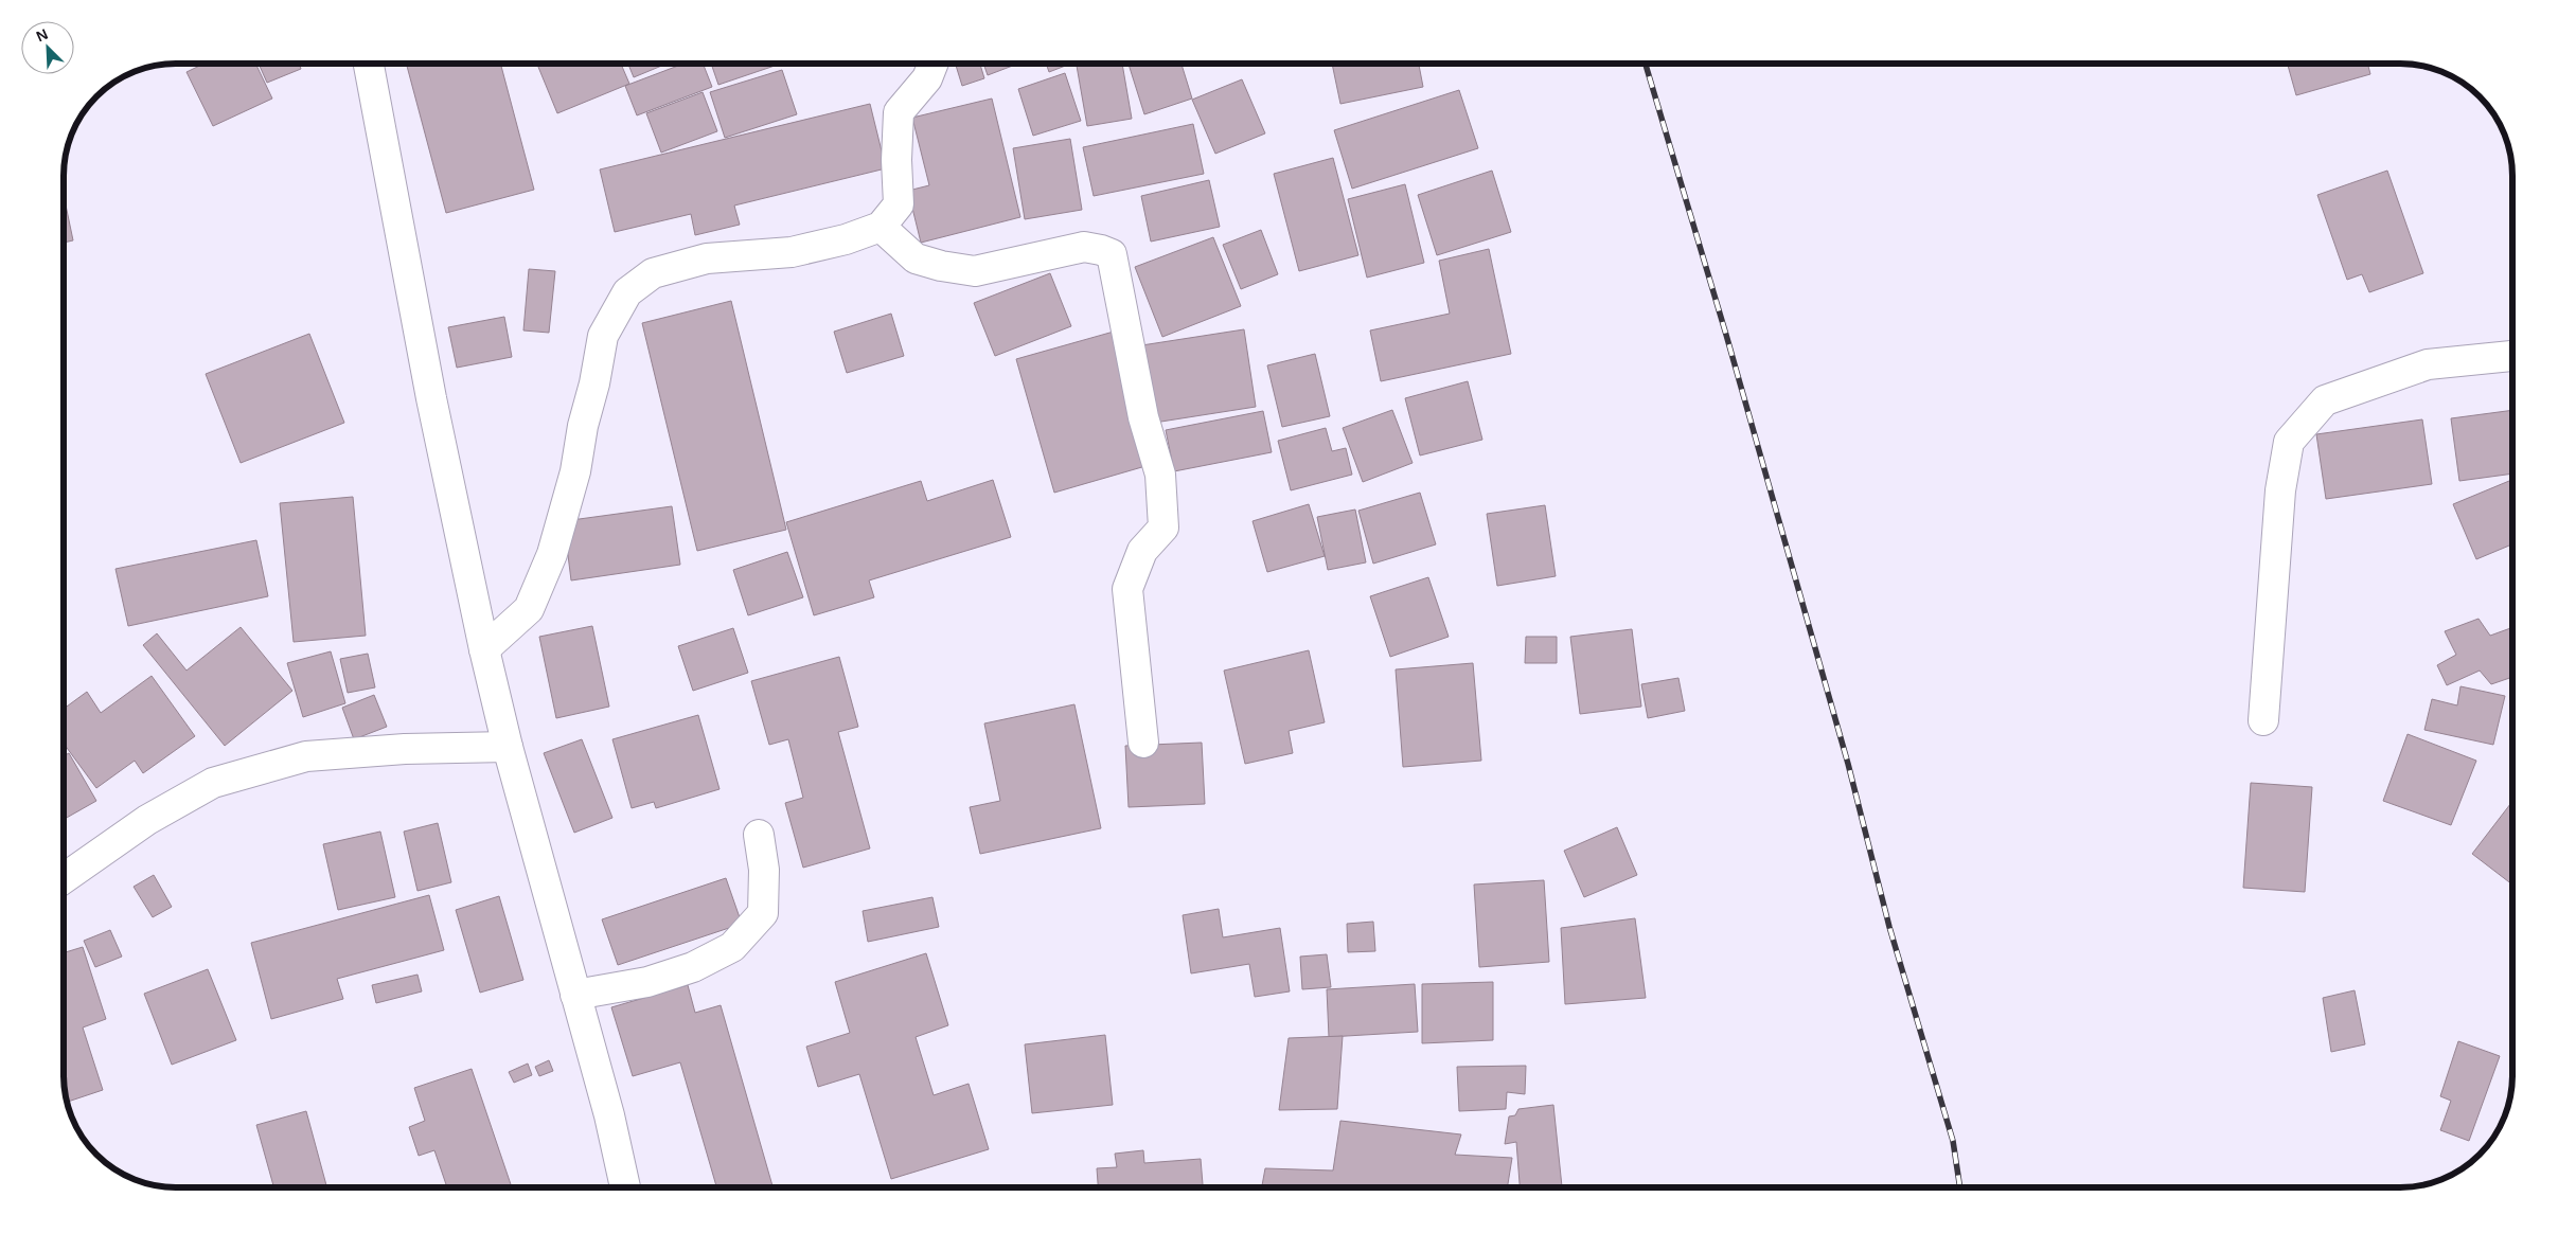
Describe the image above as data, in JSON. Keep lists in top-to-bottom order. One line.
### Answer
{"north":"top left"}
